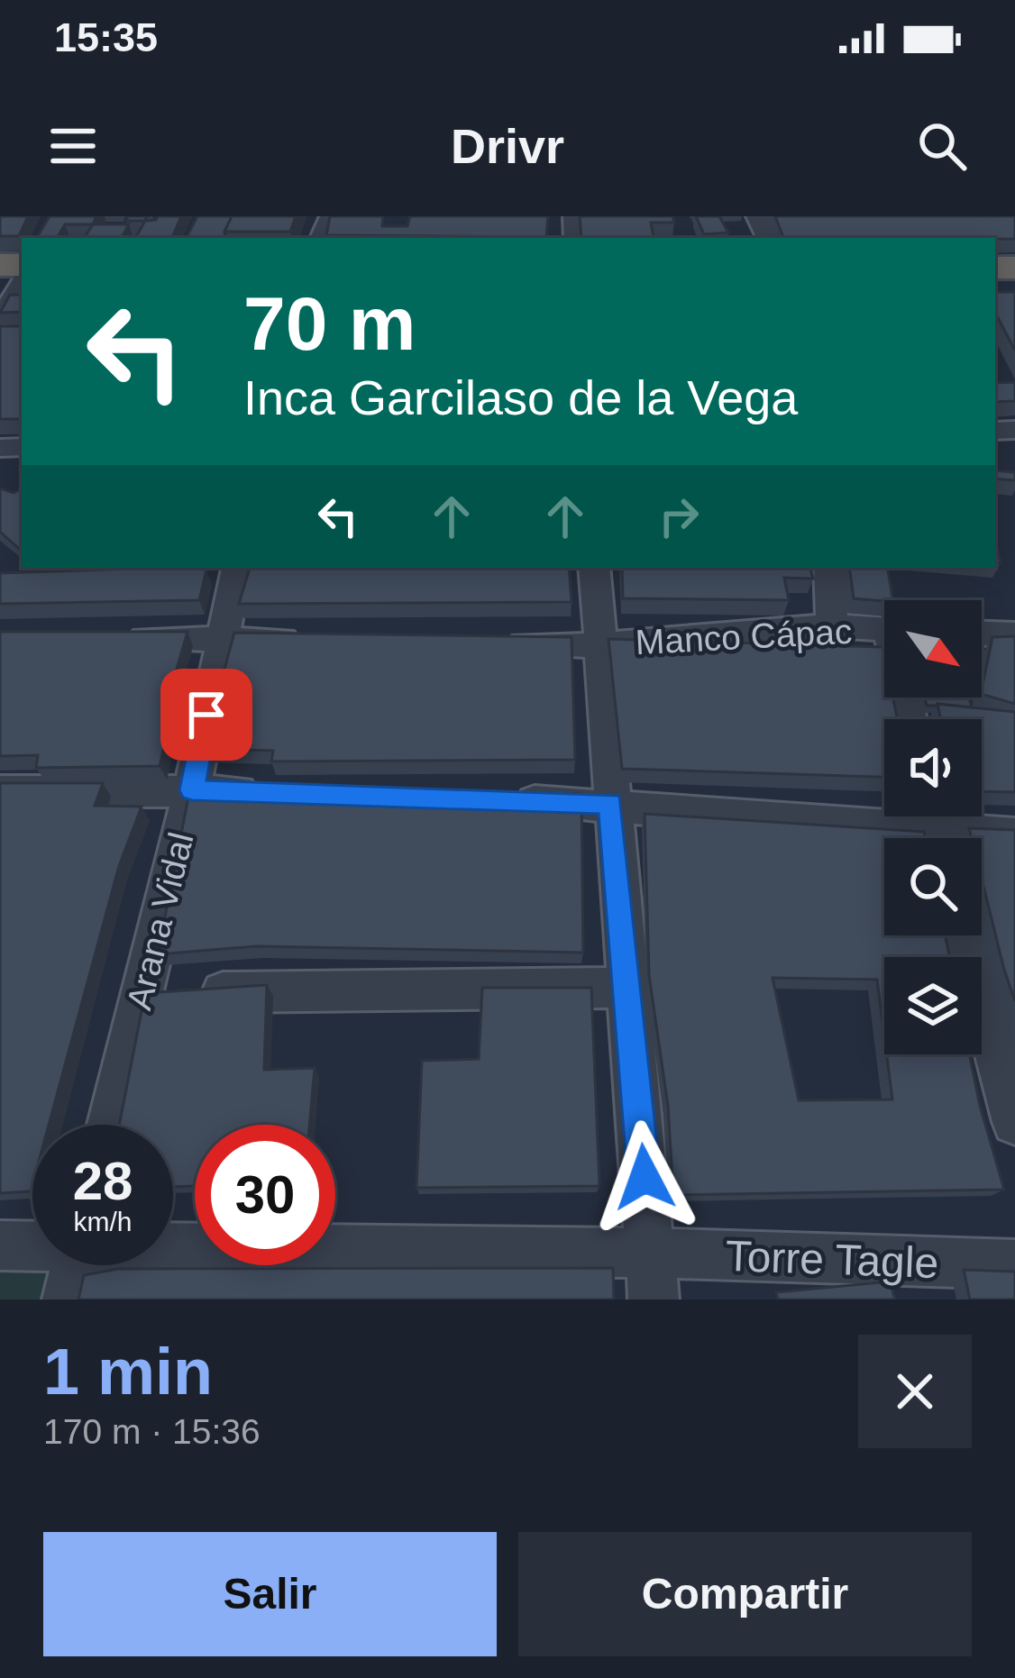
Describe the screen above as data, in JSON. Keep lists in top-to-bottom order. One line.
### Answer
{"streets":{"street":["Manco Cápac","Arana Vidal","Torre Tagle"]},"north":"bottom right","page":{"status":"15:35","header":"Drivr","turn":["70 m","Inca Garcilaso de la Vega"],"speed":"28 km/h","limit":"30","heading":["1 min","170 m · 15:36"],"buttons":["Salir","Compartir"]}}
